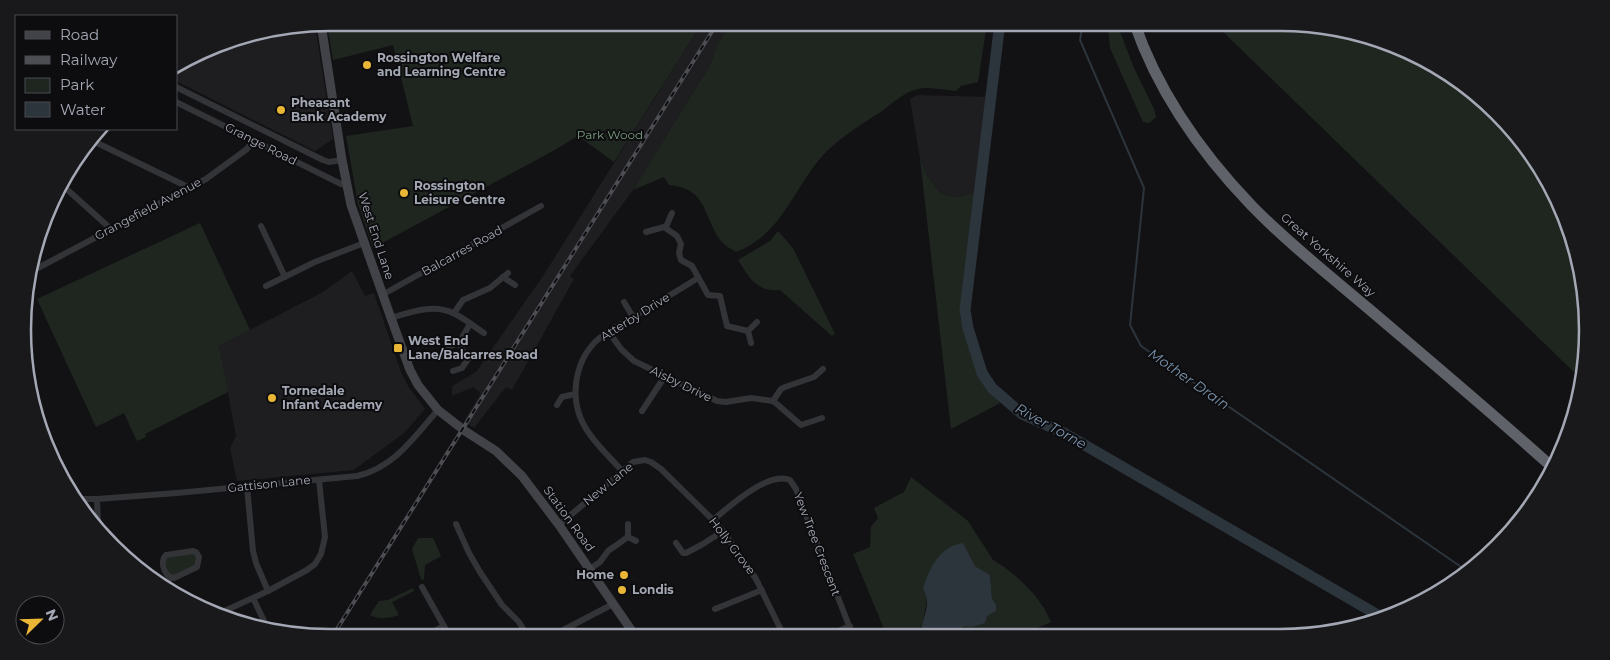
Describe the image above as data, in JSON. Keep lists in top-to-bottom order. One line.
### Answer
{"streets":{"highway":["Great Yorkshire Way"],"street":["Grange Road","Grangefield Avenue","West End Lane","Balcarres Road","Atterby Drive","Aisby Drive","Gattison Lane","New Lane","Station Road","Yew Tree Crescent","Holly Grove"]},"crossings":[["Grange Road","Grangefield Avenue"],["Grange Road","West End Lane"],["West End Lane","Balcarres Road"],["West End Lane","Gattison Lane"],["West End Lane","Station Road"],["Atterby Drive","Aisby Drive"],["Atterby Drive","New Lane"],["New Lane","Station Road"],["New Lane","Holly Grove"],["Yew Tree Crescent","Holly Grove"]],"water":["Mother Drain","River Torne"],"parks":["Park Wood"],"places":{"other":["Rossington Welfare and Learning Centre","Pheasant Bank Academy","Rossington Leisure Centre","Tornedale Infant Academy","Home","Londis"],"transit":["West End Lane/Balcarres Road"]},"legend":["Road","Railway","Park","Water"],"north":"top right"}
